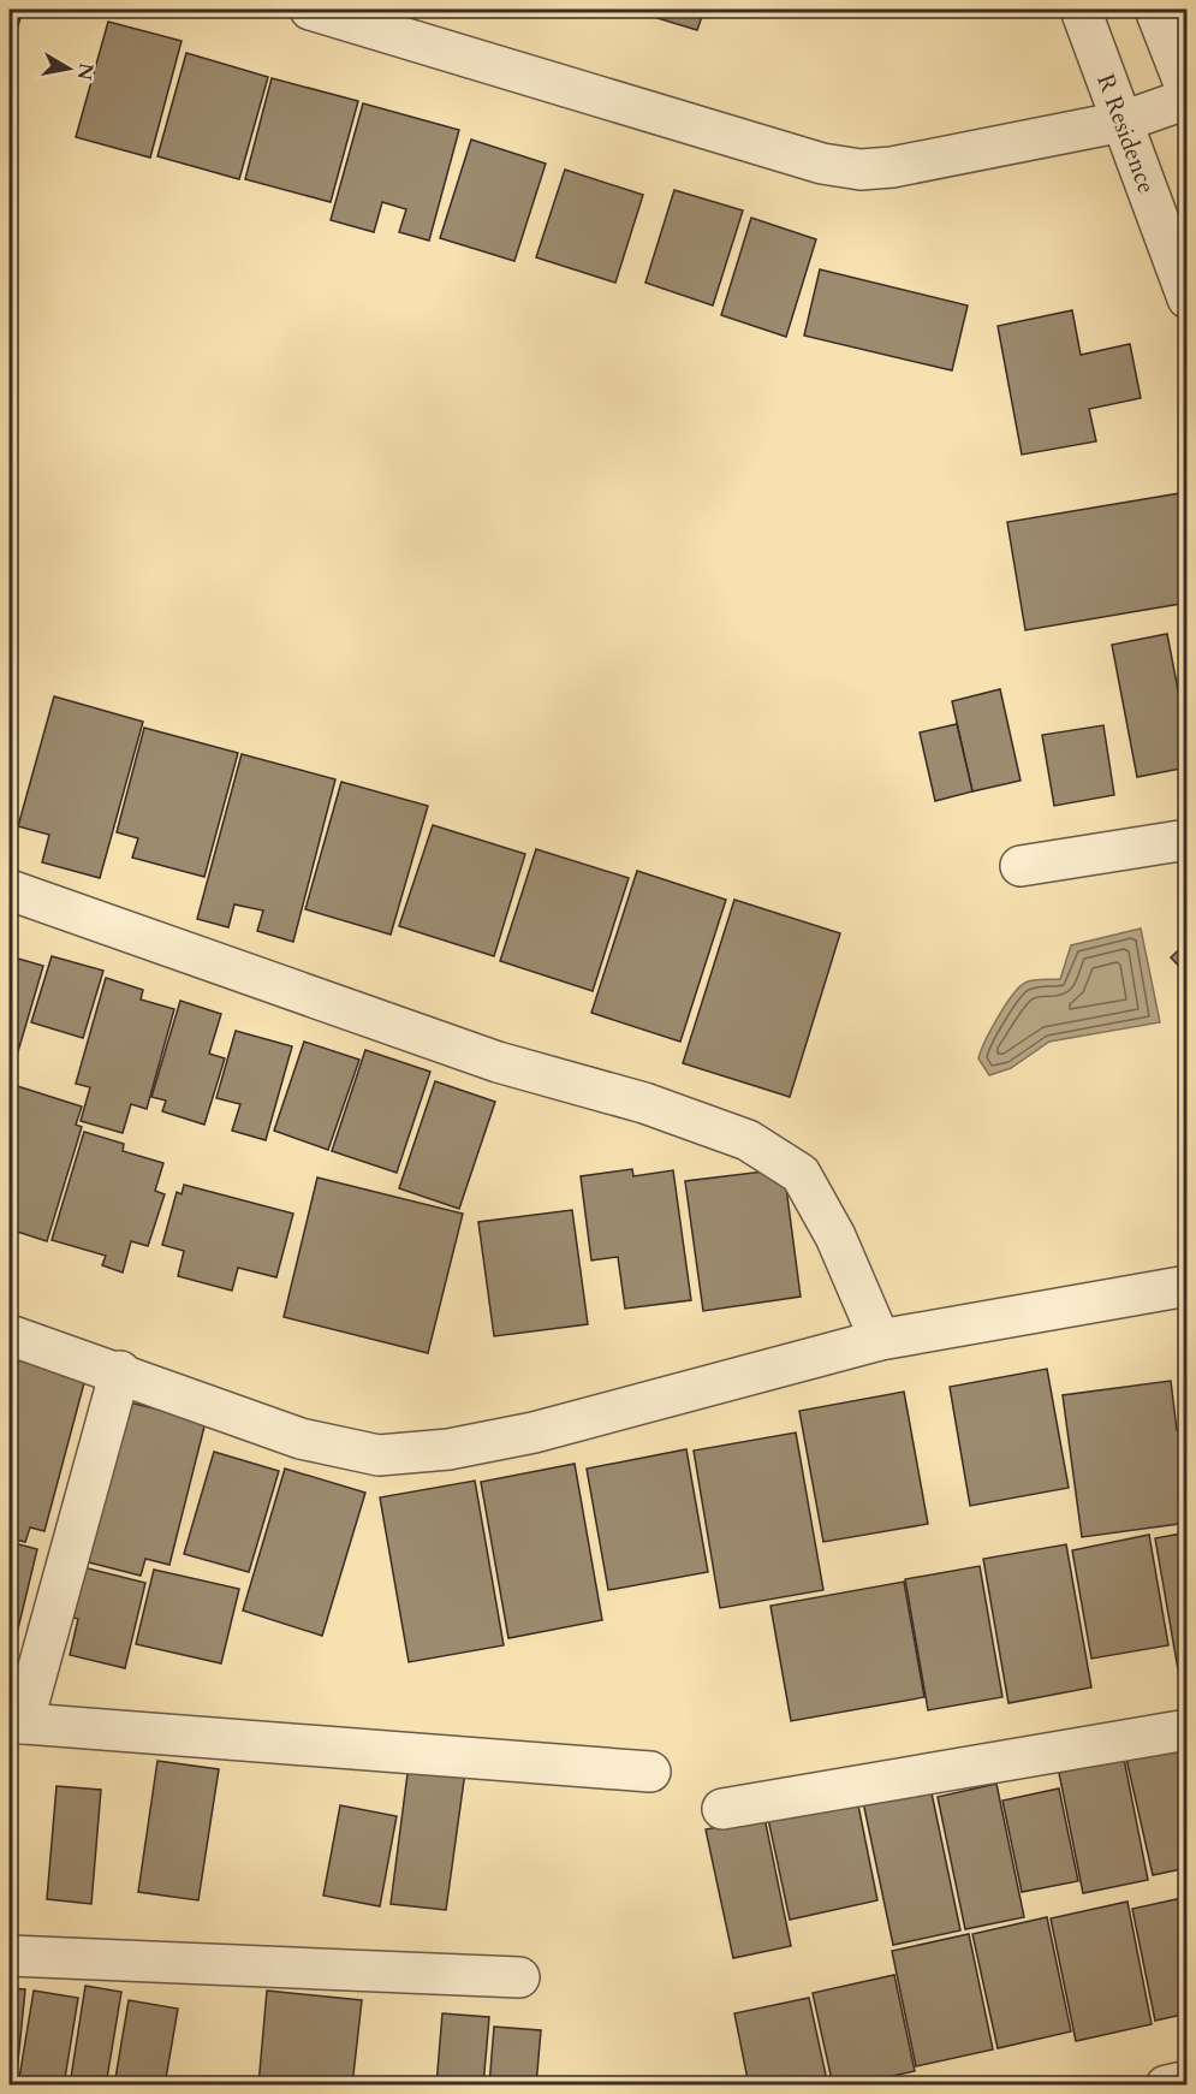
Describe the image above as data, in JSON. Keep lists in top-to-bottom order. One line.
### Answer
{"streets":{"street":["R Residence"]},"north":"right"}
